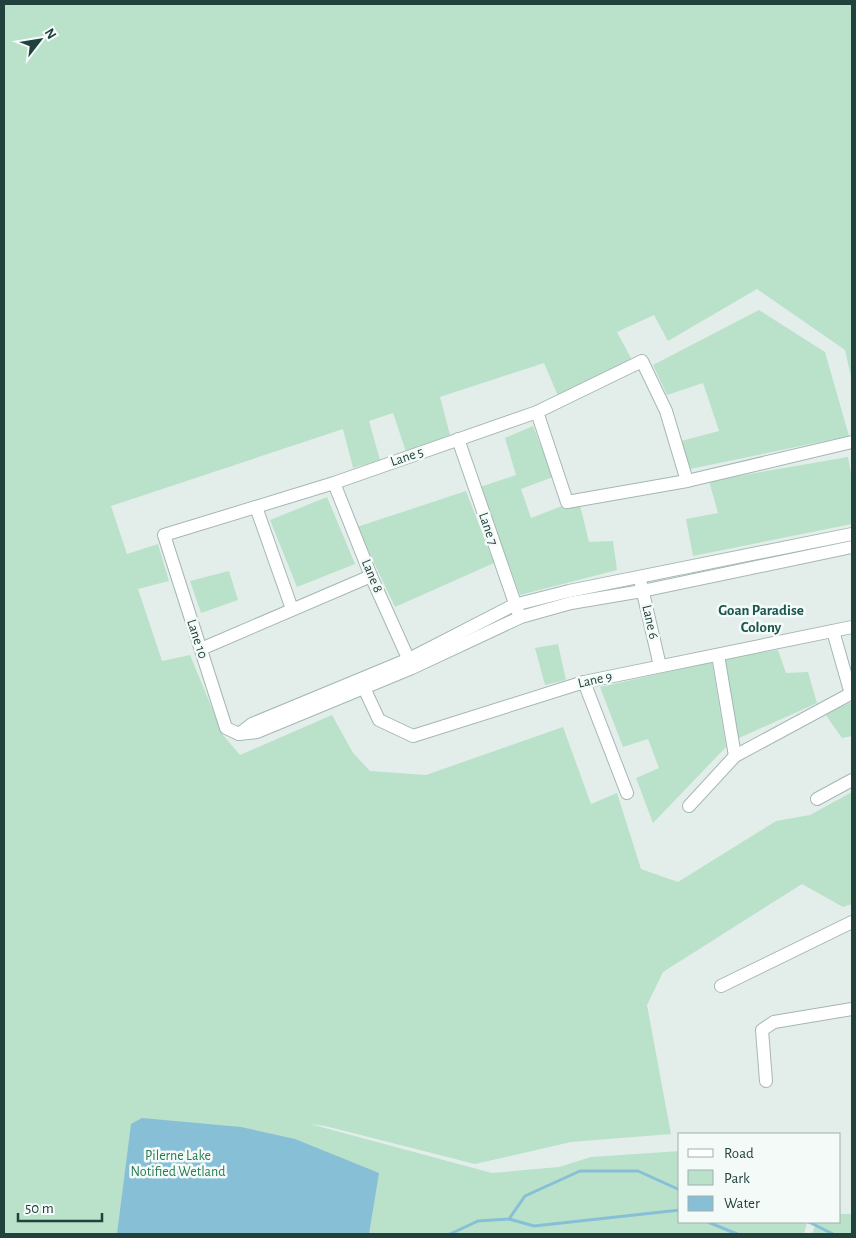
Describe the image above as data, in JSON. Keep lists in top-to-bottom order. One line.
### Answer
{"streets":{"street":["Lane 5","Lane 7","Lane 8","Lane 6","Lane 10","Lane 9"]},"crossings":[["Lane 5","Lane 7"],["Lane 5","Lane 8"],["Lane 5","Lane 10"],["Lane 6","Lane 9"]],"districts":["Goan Paradise Colony"],"parks":["Pilerne Lake Notified Wetland"],"legend":["Road","Park","Water"],"scale_bar":"50 m","north":"top right"}
